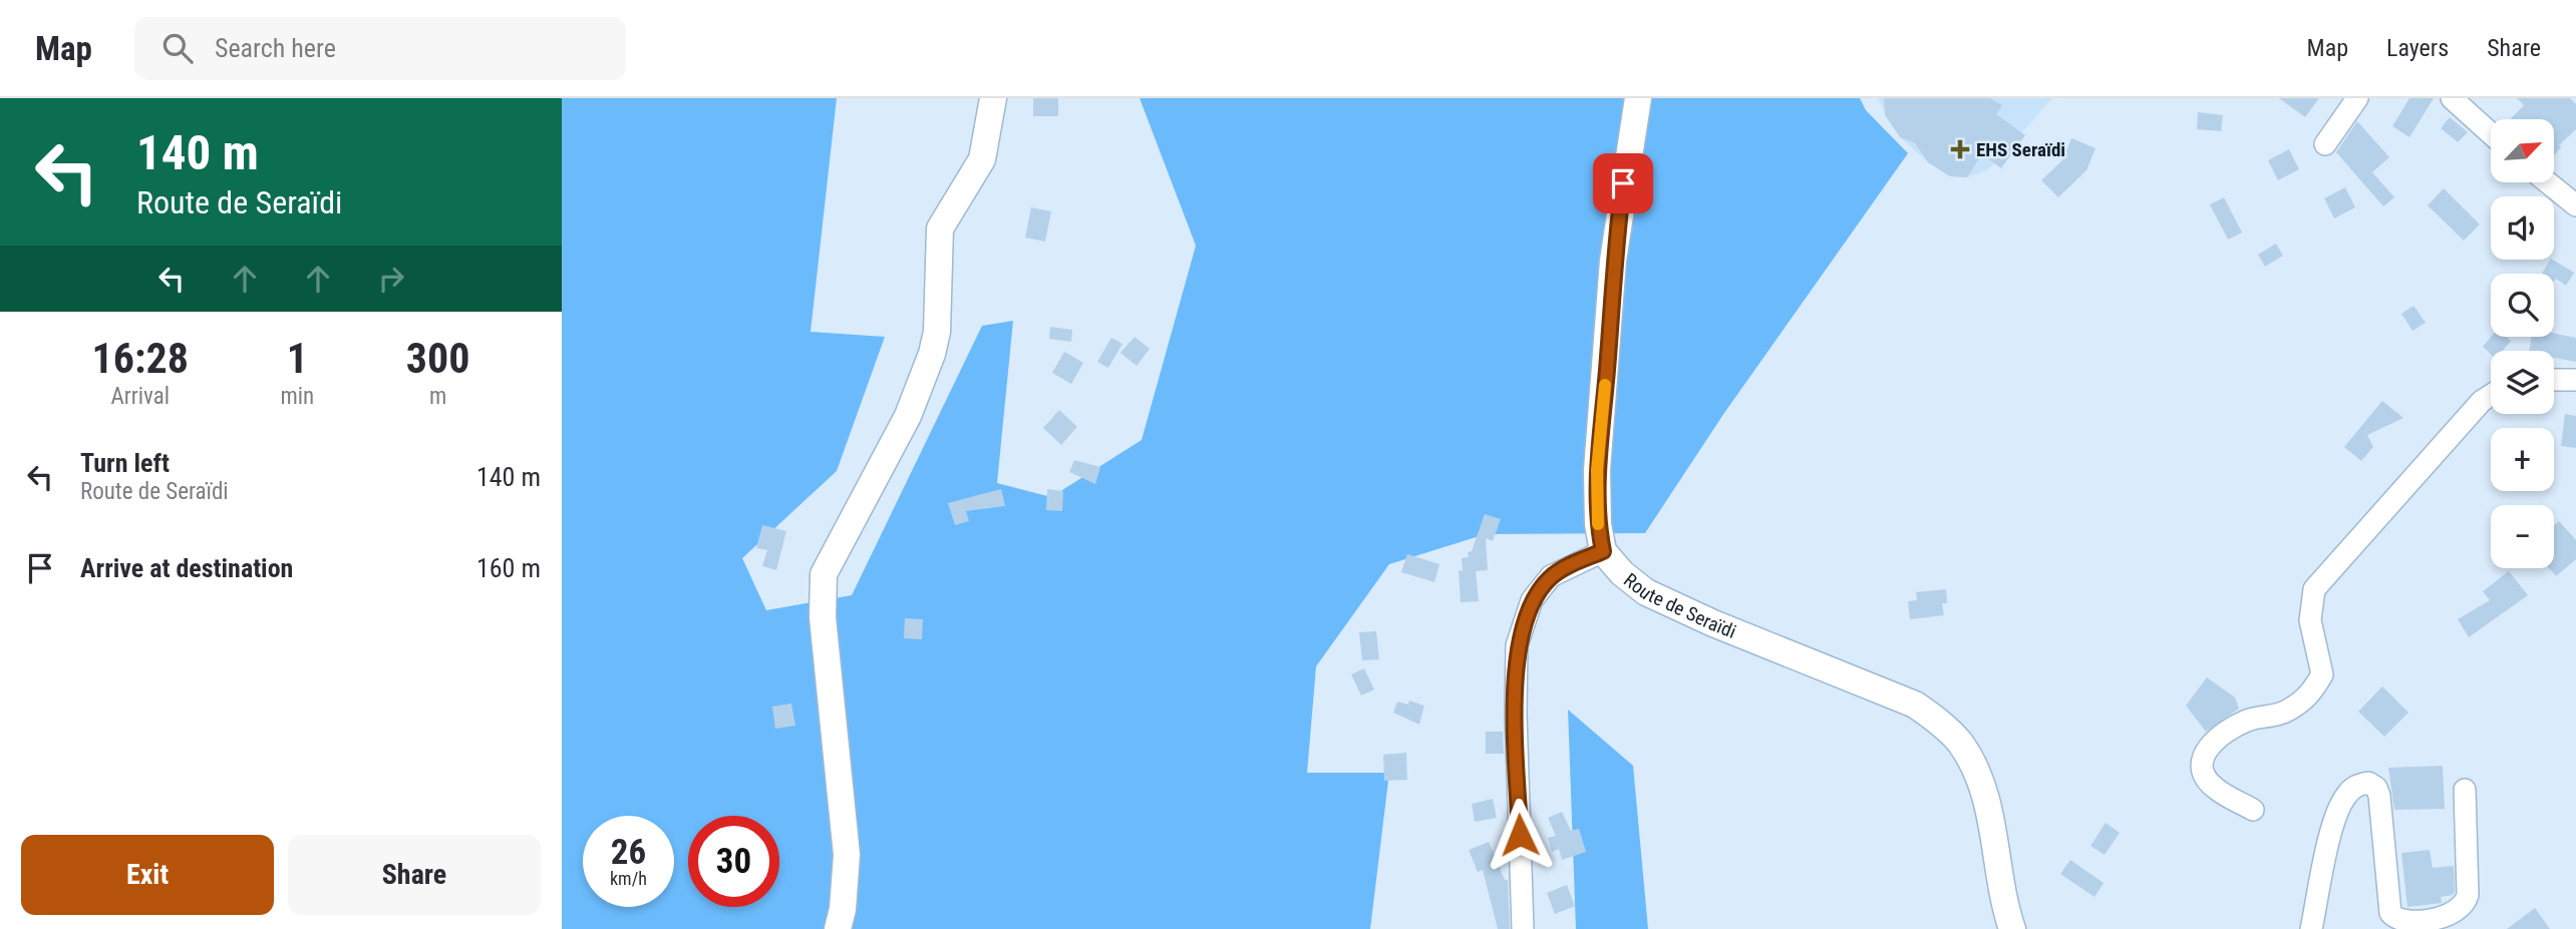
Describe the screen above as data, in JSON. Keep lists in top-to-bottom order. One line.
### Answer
{"streets":{"main road":["Route de Seraïdi"]},"places":{"health":["EHS Seraïdi"]},"north":"top right","page":{"header":"Map","search":"Search here","nav":["Map","Layers","Share"],"turn":["140 m","Route de Seraïdi"],"map_buttons":["+","−"],"eta":["16:28","Arrival","1","min","300","m"],"list":[{"name":"Turn left","note":"Route de Seraïdi","value":"140 m"},{"name":"Arrive at destination","value":"160 m"}],"speed":"26 km/h","limit":"30","buttons":["Exit","Share"]}}
